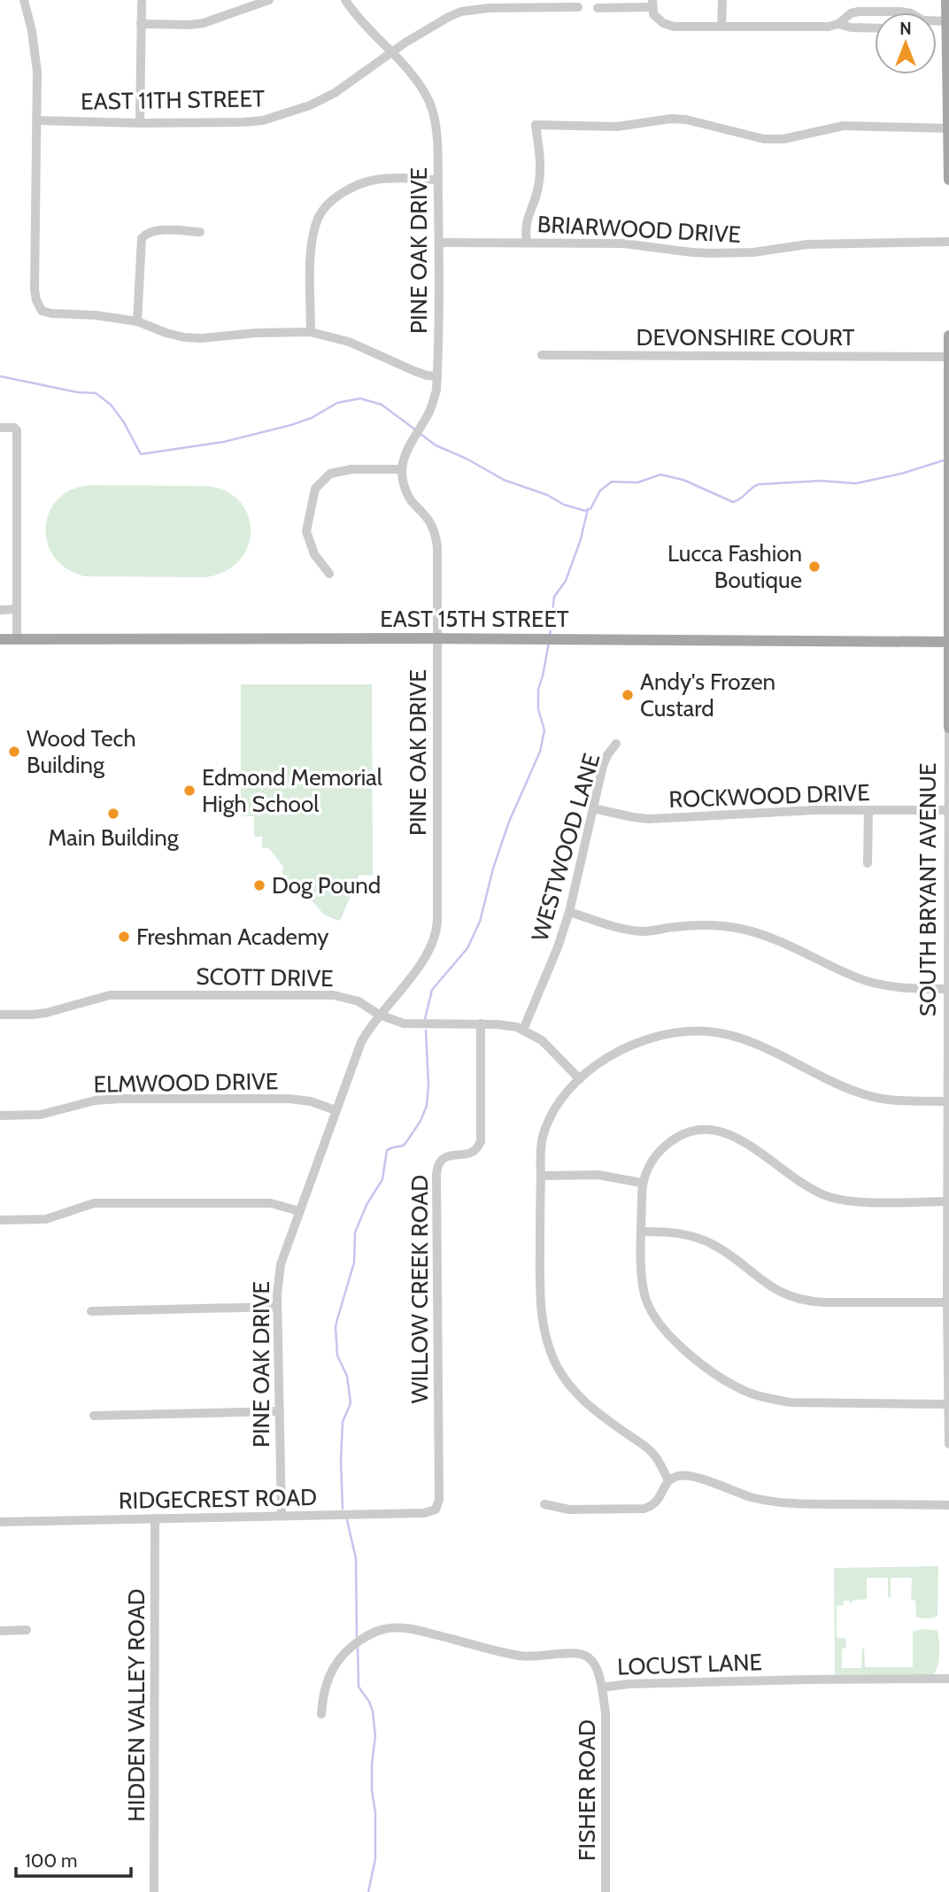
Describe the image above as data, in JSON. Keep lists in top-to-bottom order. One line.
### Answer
{"streets":{"main road":["EAST 15TH STREET","SOUTH BRYANT AVENUE"],"street":["EAST 11TH STREET","BRIARWOOD DRIVE","PINE OAK DRIVE","DEVONSHIRE COURT","ROCKWOOD DRIVE","WESTWOOD LANE","SCOTT DRIVE","ELMWOOD DRIVE","WILLOW CREEK ROAD","RIDGECREST ROAD","LOCUST LANE","HIDDEN VALLEY ROAD","FISHER ROAD"]},"crossings":[["EAST 11TH STREET","PINE OAK DRIVE"],["BRIARWOOD DRIVE","PINE OAK DRIVE"],["PINE OAK DRIVE","EAST 15TH STREET"],["PINE OAK DRIVE","SCOTT DRIVE"],["PINE OAK DRIVE","ELMWOOD DRIVE"],["PINE OAK DRIVE","RIDGECREST ROAD"],["DEVONSHIRE COURT","SOUTH BRYANT AVENUE"],["EAST 15TH STREET","SOUTH BRYANT AVENUE"],["ROCKWOOD DRIVE","WESTWOOD LANE"],["ROCKWOOD DRIVE","SOUTH BRYANT AVENUE"],["WESTWOOD LANE","SCOTT DRIVE"],["SCOTT DRIVE","WILLOW CREEK ROAD"],["WILLOW CREEK ROAD","RIDGECREST ROAD"],["RIDGECREST ROAD","HIDDEN VALLEY ROAD"],["LOCUST LANE","FISHER ROAD"]],"places":["Lucca Fashion Boutique","Andy's Frozen Custard","Wood Tech Building","Edmond Memorial High School","Main Building","Dog Pound","Freshman Academy"],"scale_bar":"100 m","north":"top"}
